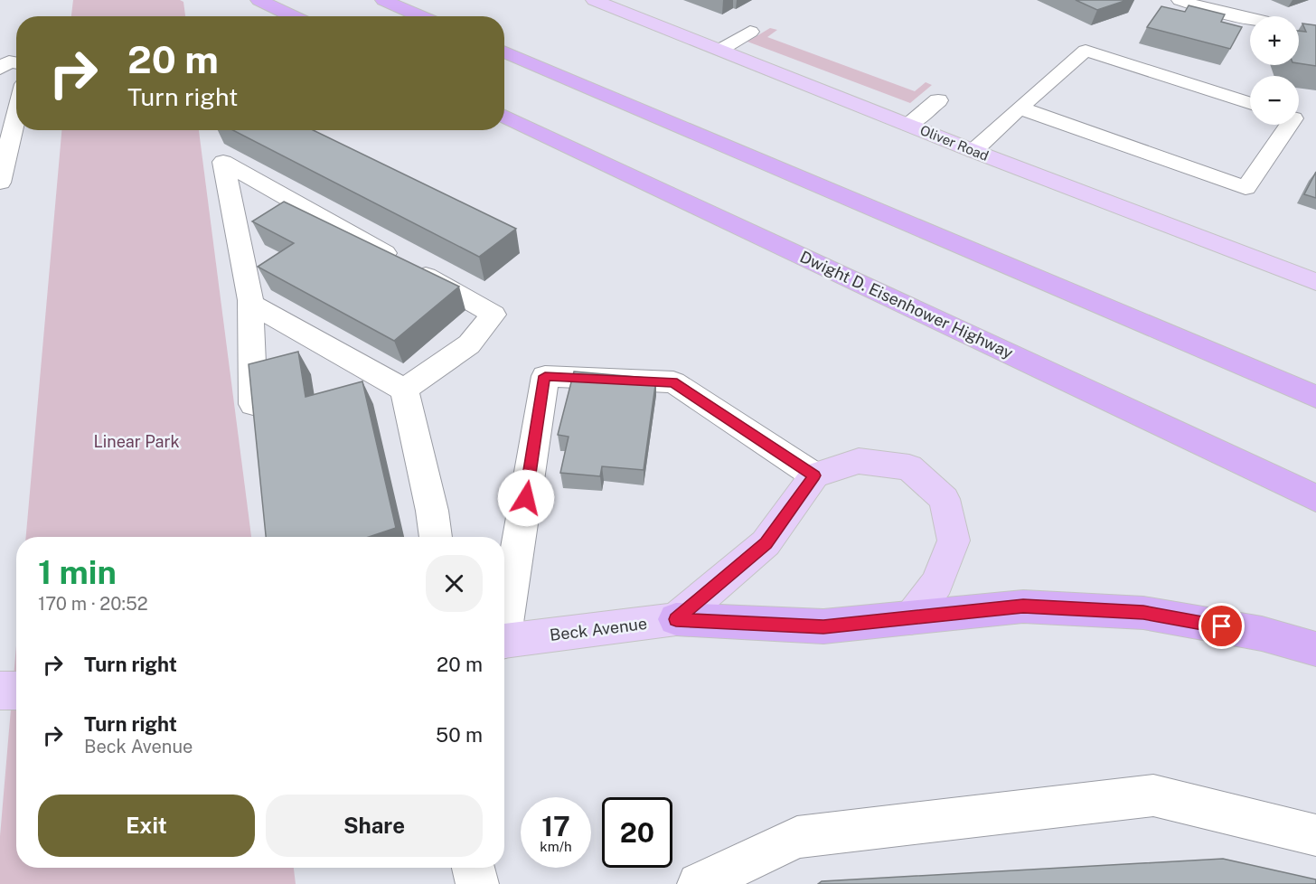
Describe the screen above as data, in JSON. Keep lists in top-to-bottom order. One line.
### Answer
{"streets":{"highway":["Dwight D. Eisenhower Highway"],"main road":["Oliver Road","Beck Avenue"]},"parks":["Linear Park"],"page":{"map_buttons":["+","−"],"turn":["20 m","Turn right"],"heading":["1 min","170 m · 20:52"],"list":[{"name":"Turn right","value":"20 m"},{"name":"Turn right","note":"Beck Avenue","value":"50 m"}],"buttons":["Exit","Share"],"speed":"17 km/h","limit":"20"}}
